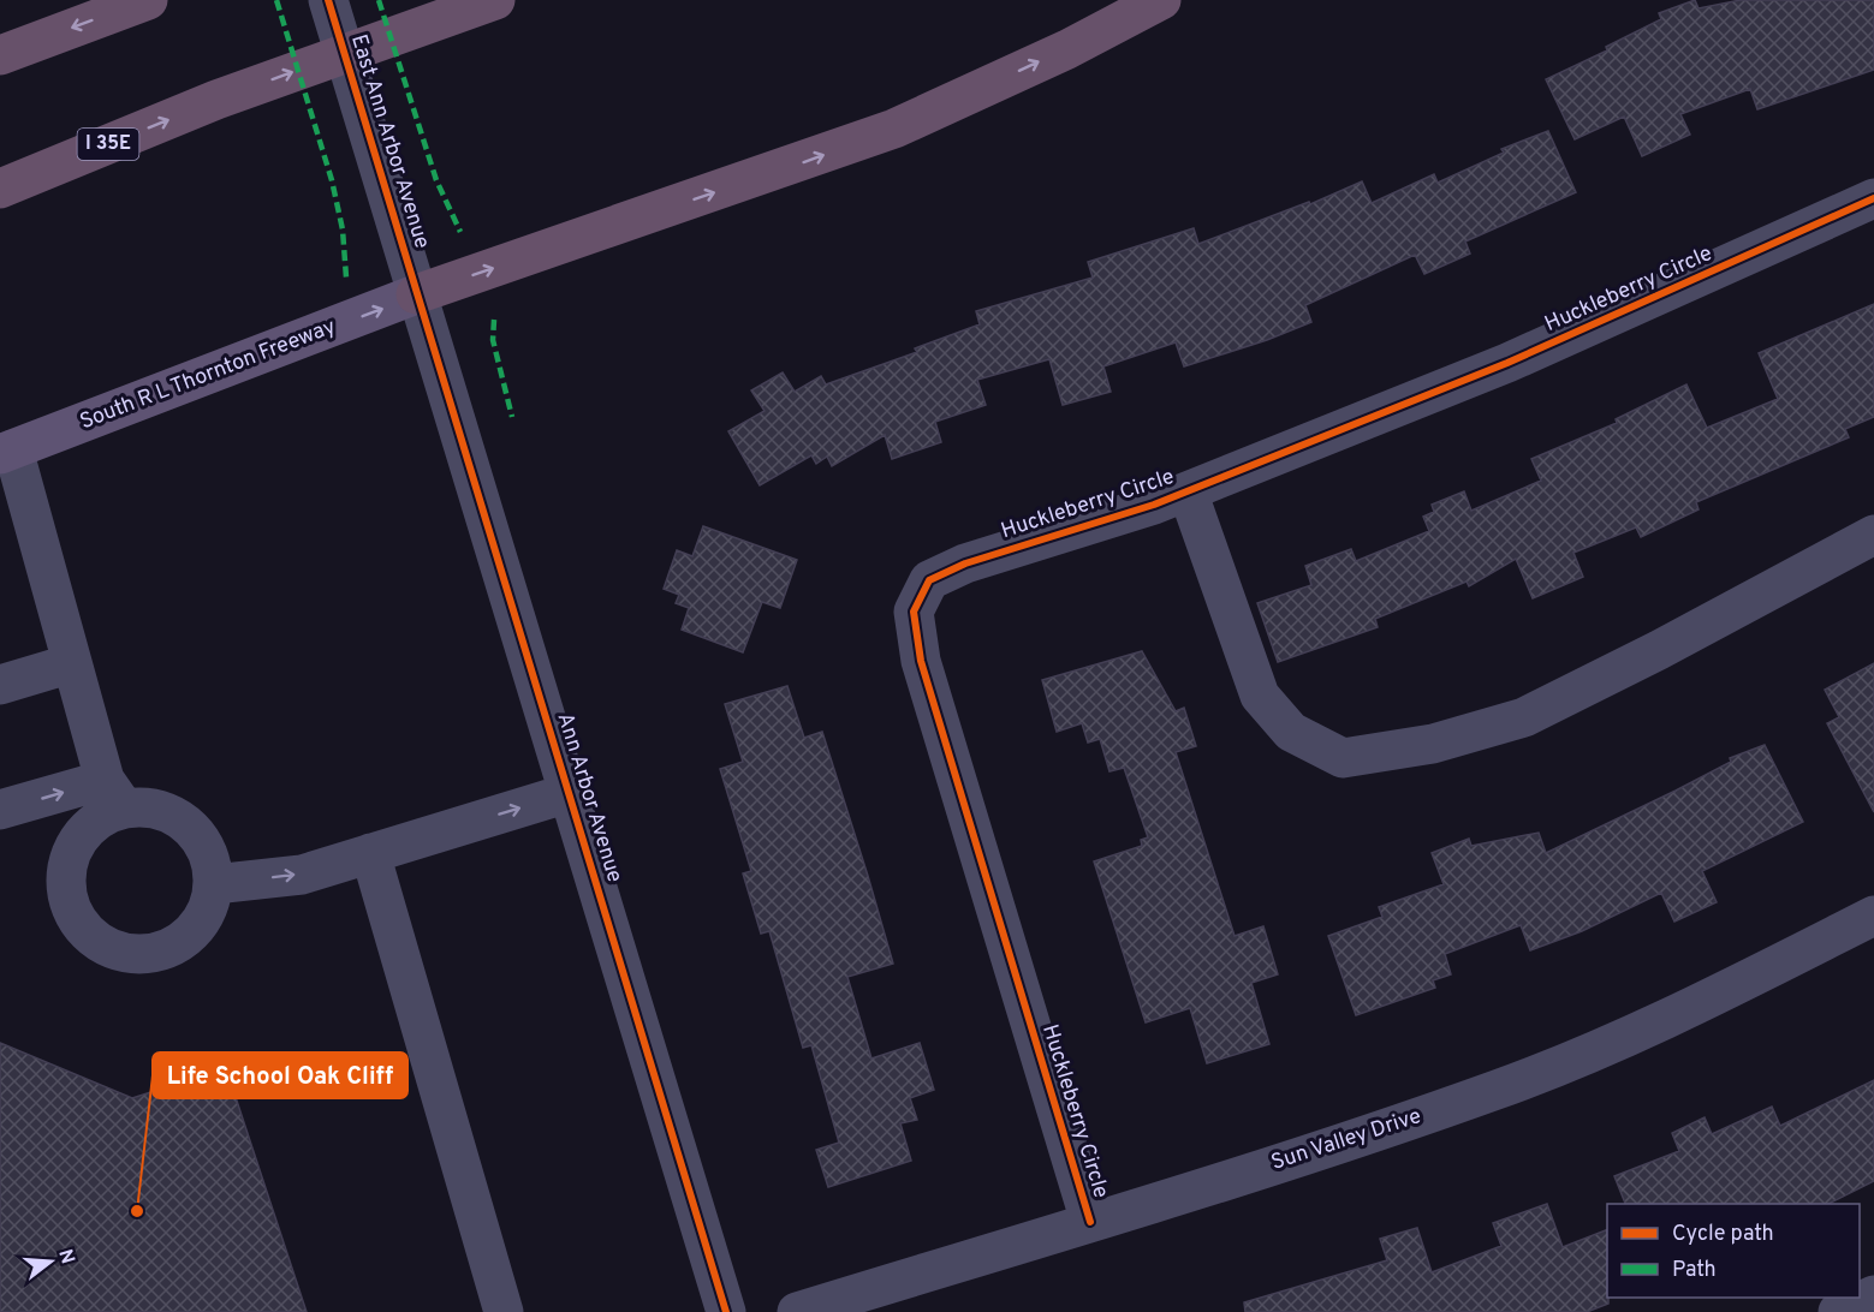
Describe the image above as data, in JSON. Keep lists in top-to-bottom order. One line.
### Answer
{"streets":{"highway":["I 35E"],"main road":["South R L Thornton Freeway"],"street":["East Ann Arbor Avenue","Huckleberry Circle","Ann Arbor Avenue","Sun Valley Drive"]},"crossings":[["East Ann Arbor Avenue","South R L Thornton Freeway"],["East Ann Arbor Avenue","Ann Arbor Avenue"],["Huckleberry Circle","Sun Valley Drive"],["South R L Thornton Freeway","Ann Arbor Avenue"]],"one_way":["South R L Thornton Freeway"],"places":["Life School Oak Cliff"],"legend":["Cycle path","Path"],"north":"right"}
